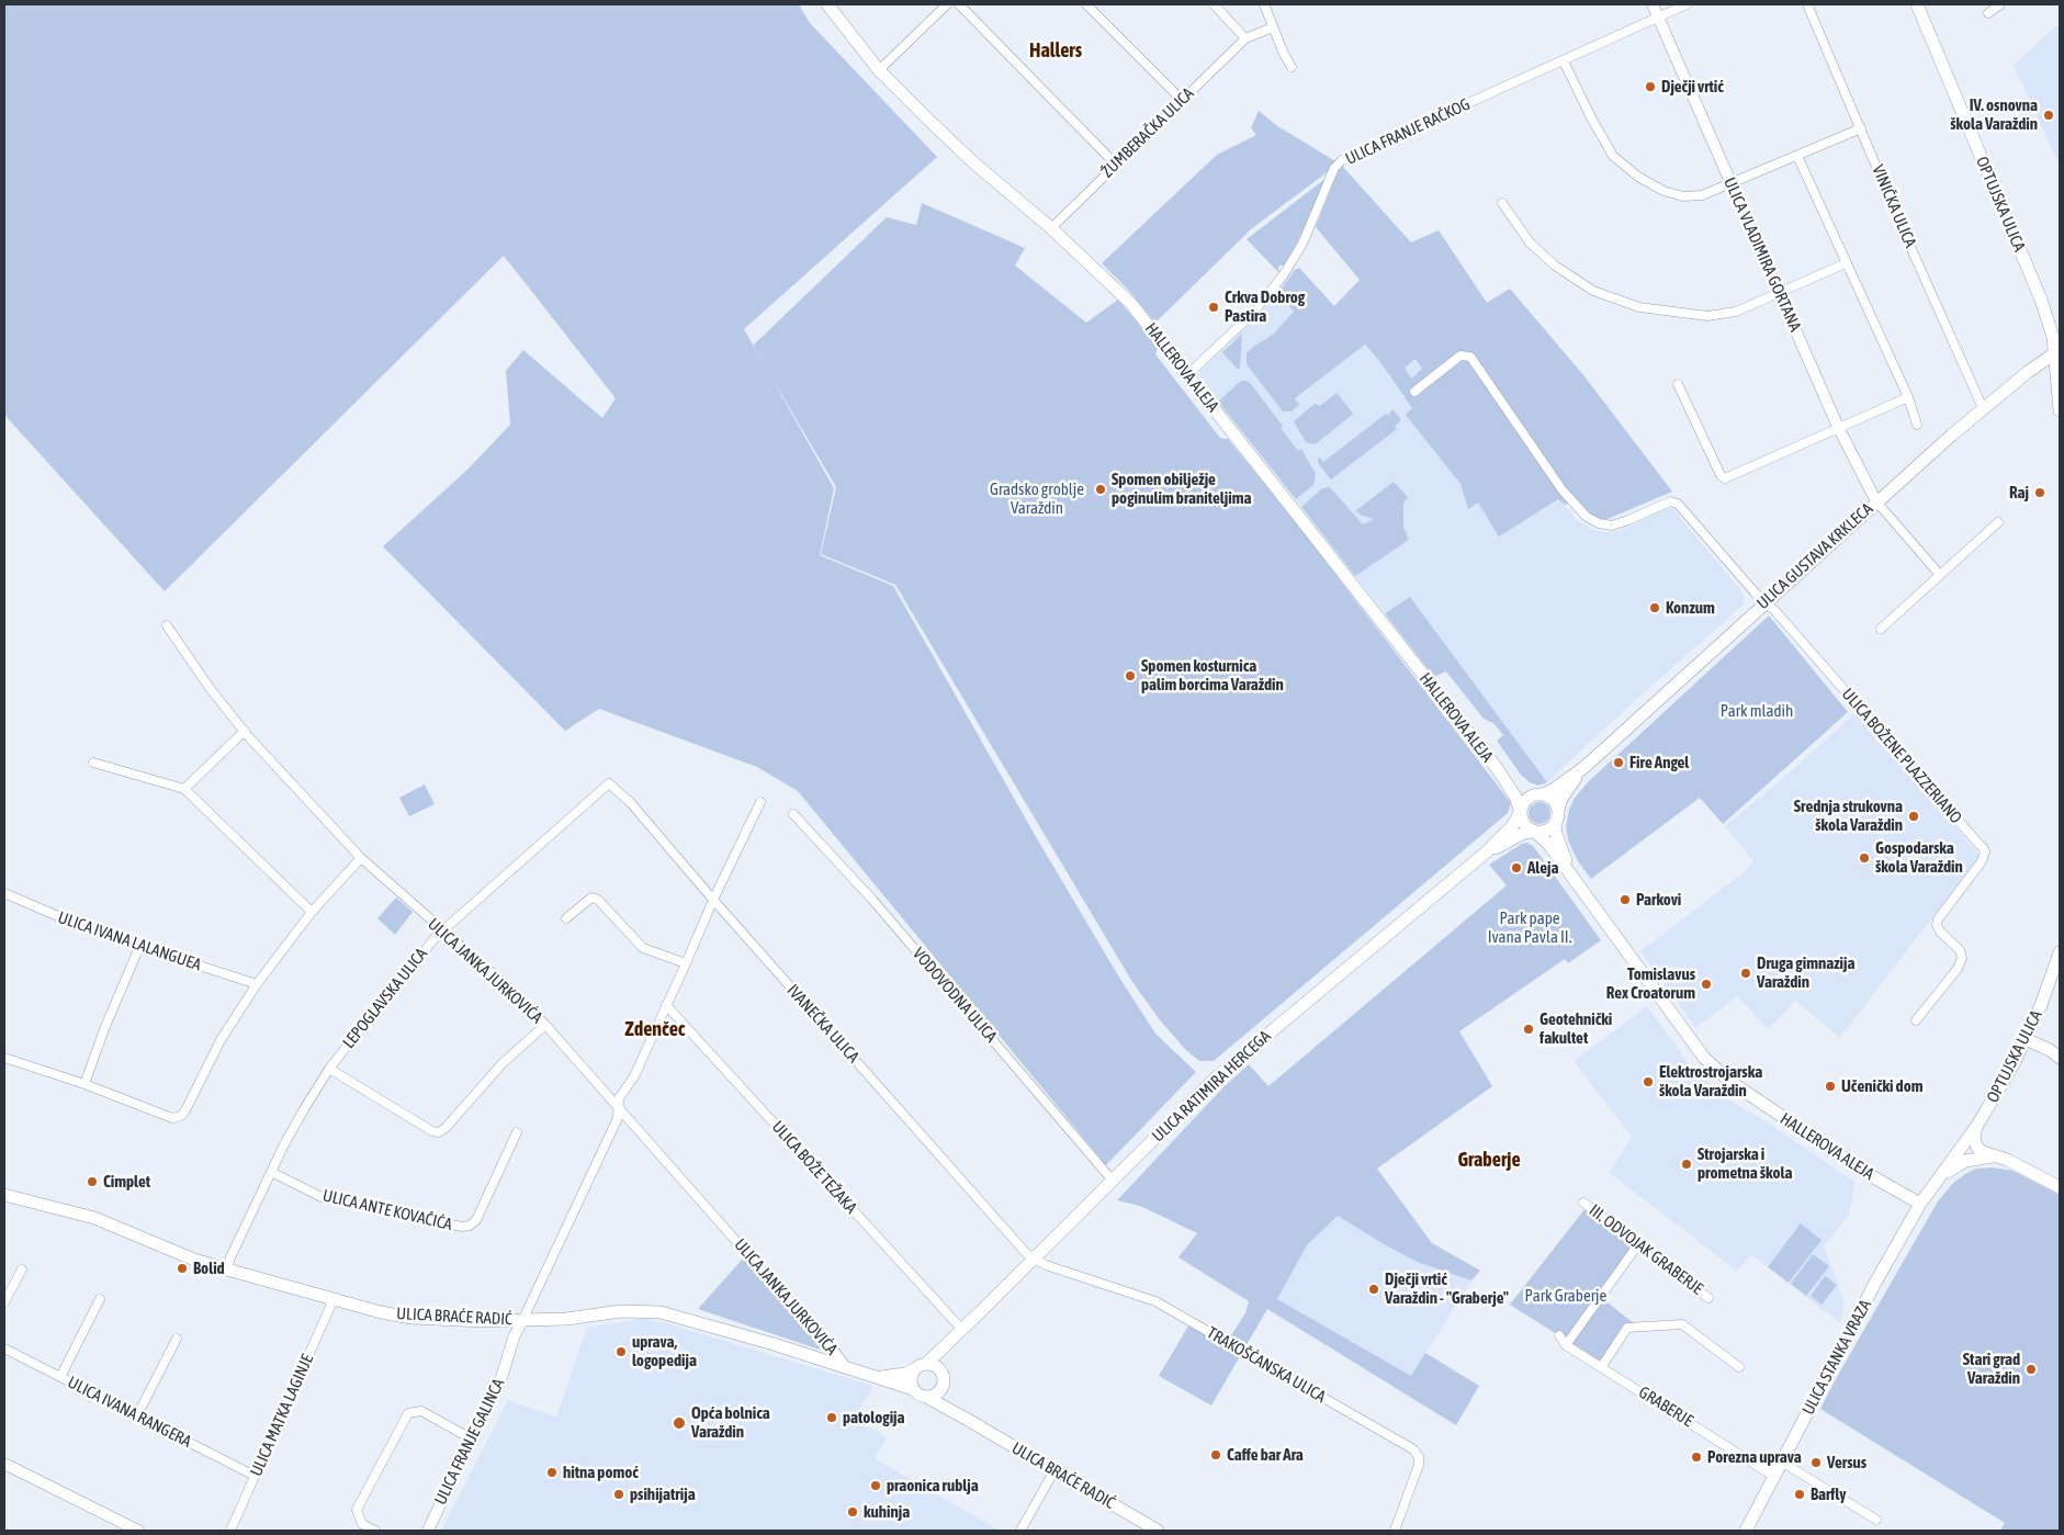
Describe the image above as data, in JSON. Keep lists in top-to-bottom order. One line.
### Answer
{"streets":{"main road":["OPTUJSKA ULICA","HALLEROVA ALEJA","ULICA GUSTAVA KRKLECA","ULICA RATIMIRA HERCEGA","ULICA BRAĆE RADIĆ","ULICA STANKA VRAZA"],"street":["ULICA FRANJE RAČKOG","ŽUMBERAČKA ULICA","VINIČKA ULICA","ULICA VLADIMIRA GORTANA","ULICA BOŽENE PLAZZERIANO","ULICA IVANA LALANGUEA","ULICA JANKA JURKOVIĆA","VODOVODNA ULICA","LEPOGLAVSKA ULICA","IVANEČKA ULICA","ULICA BOŽE TEŽAKA","ULICA ANTE KOVAČIĆA","III. ODVOJAK GRABERJE","TRAKOŠĆANSKA ULICA","GRABERJE","ULICA IVANA RANGERA","ULICA MATKA LAGINJE","ULICA FRANJE GALINCA"]},"crossings":[["ULICA FRANJE RAČKOG","ULICA VLADIMIRA GORTANA"],["ULICA FRANJE RAČKOG","HALLEROVA ALEJA"],["ŽUMBERAČKA ULICA","HALLEROVA ALEJA"],["OPTUJSKA ULICA","ULICA GUSTAVA KRKLECA"],["OPTUJSKA ULICA","ULICA STANKA VRAZA"],["VINIČKA ULICA","ULICA GUSTAVA KRKLECA"],["ULICA VLADIMIRA GORTANA","ULICA GUSTAVA KRKLECA"],["HALLEROVA ALEJA","ULICA GUSTAVA KRKLECA"],["HALLEROVA ALEJA","ULICA RATIMIRA HERCEGA"],["HALLEROVA ALEJA","ULICA STANKA VRAZA"],["ULICA GUSTAVA KRKLECA","ULICA BOŽENE PLAZZERIANO"],["ULICA GUSTAVA KRKLECA","ULICA RATIMIRA HERCEGA"],["ULICA JANKA JURKOVIĆA","LEPOGLAVSKA ULICA"],["ULICA JANKA JURKOVIĆA","ULICA BRAĆE RADIĆ"],["VODOVODNA ULICA","ULICA RATIMIRA HERCEGA"],["LEPOGLAVSKA ULICA","IVANEČKA ULICA"],["LEPOGLAVSKA ULICA","ULICA ANTE KOVAČIĆA"],["LEPOGLAVSKA ULICA","ULICA BRAĆE RADIĆ"],["IVANEČKA ULICA","ULICA RATIMIRA HERCEGA"],["IVANEČKA ULICA","TRAKOŠĆANSKA ULICA"],["ULICA RATIMIRA HERCEGA","ULICA BOŽE TEŽAKA"],["ULICA RATIMIRA HERCEGA","ULICA BRAĆE RADIĆ"],["ULICA RATIMIRA HERCEGA","TRAKOŠĆANSKA ULICA"],["ULICA BRAĆE RADIĆ","ULICA MATKA LAGINJE"],["ULICA BRAĆE RADIĆ","ULICA FRANJE GALINCA"],["ULICA STANKA VRAZA","GRABERJE"],["ULICA IVANA RANGERA","ULICA MATKA LAGINJE"]],"districts":["Hallers","Zdenčec","Graberje"],"parks":["Gradsko groblje Varaždin","Park mladih","Park pape Ivana Pavla II.","Park Graberje"],"places":["Dječji vrtić","IV. osnovna škola Varaždin","Crkva Dobrog Pastira","Spomen obilježje poginulim braniteljima","Raj","Konzum","Spomen kosturnica palim borcima Varaždin","Fire Angel","Srednja strukovna škola Varaždin","Gospodarska škola Varaždin","Aleja","Parkovi","Druga gimnazija Varaždin","Tomislavus Rex Croatorum","Geotehnički fakultet","Elektrostrojarska škola Varaždin","Učenički dom","Strojarska i prometna škola","Cimplet","Bolid","Dječji vrtić Varaždin - \"Graberje\"","uprava, logopedija","Stari grad Varaždin","patologija","Opća bolnica Varaždin","Caffe bar Ara","Porezna uprava","Versus","hitna pomoć","praonica rublja","psihijatrija","Barfly","kuhinja"]}
